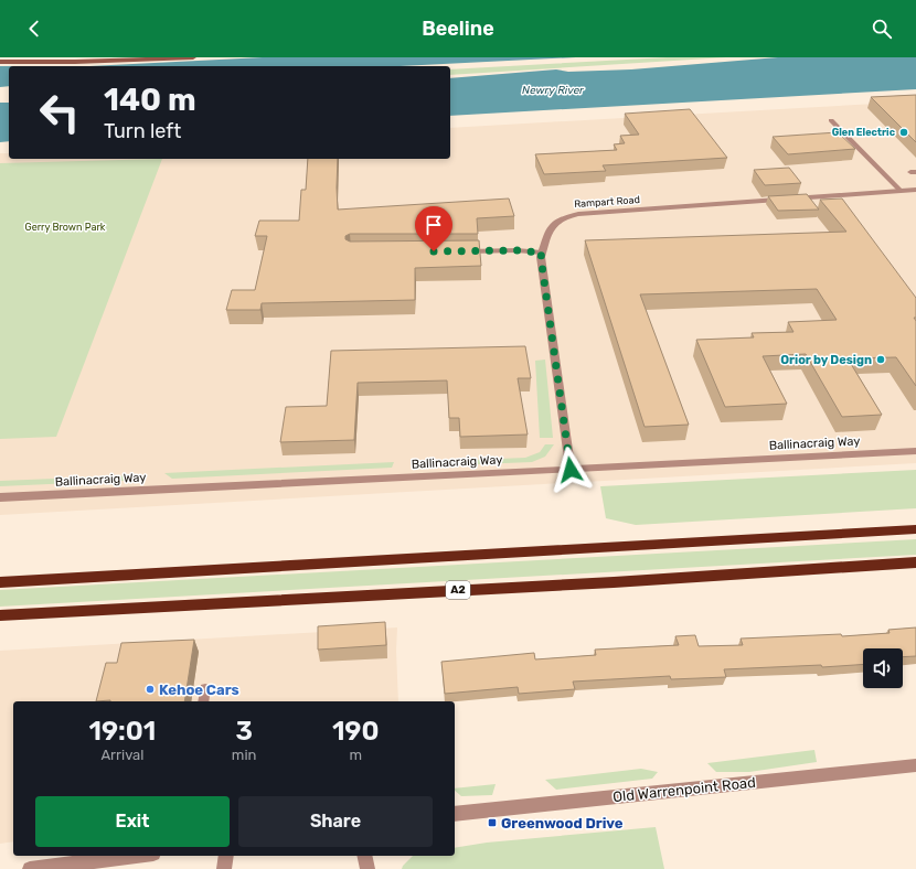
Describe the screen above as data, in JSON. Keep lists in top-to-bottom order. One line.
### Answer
{"streets":{"highway":["A2"],"street":["Rampart Road","Ballinacraig Way","Old Warrenpoint Road"]},"crossings":[["Rampart Road","Ballinacraig Way"]],"water":["Newry River"],"parks":["Gerry Brown Park"],"places":{"other":["Glen Electric","Orior by Design","Kehoe Cars"],"transit":["Greenwood Drive"]},"page":{"header":"Beeline","turn":["140 m","Turn left"],"eta":["19:01","Arrival","3","min","190","m"],"buttons":["Exit","Share"]}}
